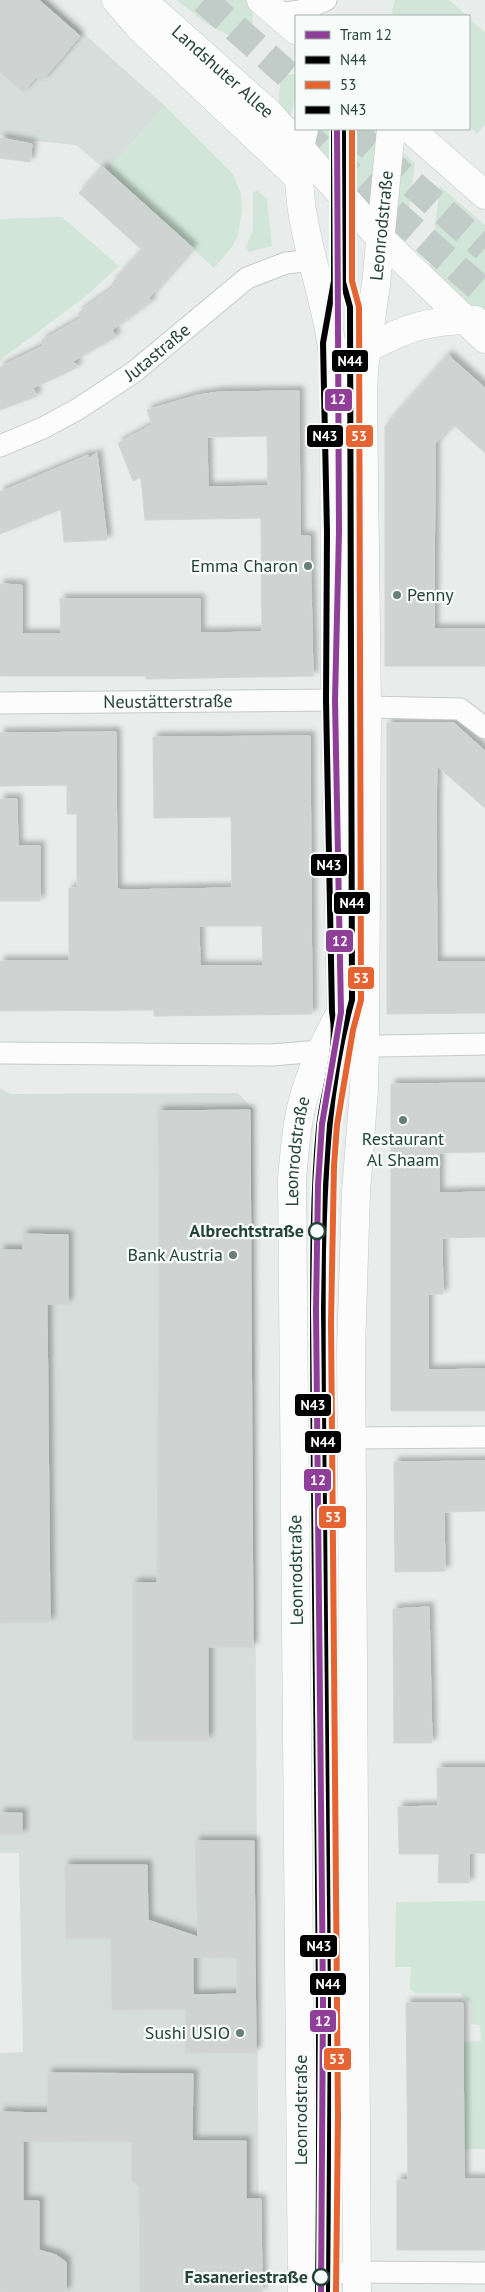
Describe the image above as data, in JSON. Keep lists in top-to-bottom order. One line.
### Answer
{"streets":{"main road":["Landshuter Allee","Leonrodstraße"],"street":["Jutastraße","Neustätterstraße"]},"crossings":[["Landshuter Allee","Leonrodstraße"],["Leonrodstraße","Jutastraße"],["Leonrodstraße","Neustätterstraße"]],"places":["Emma Charon","Penny","Restaurant Al Shaam","Albrechtstraße","Bank Austria","Sushi USIO","Fasaneriestraße"],"lines":["tram line 12","transit line N44","transit line 53","transit line N43"],"legend":["Tram 12","N44","53","N43"]}
